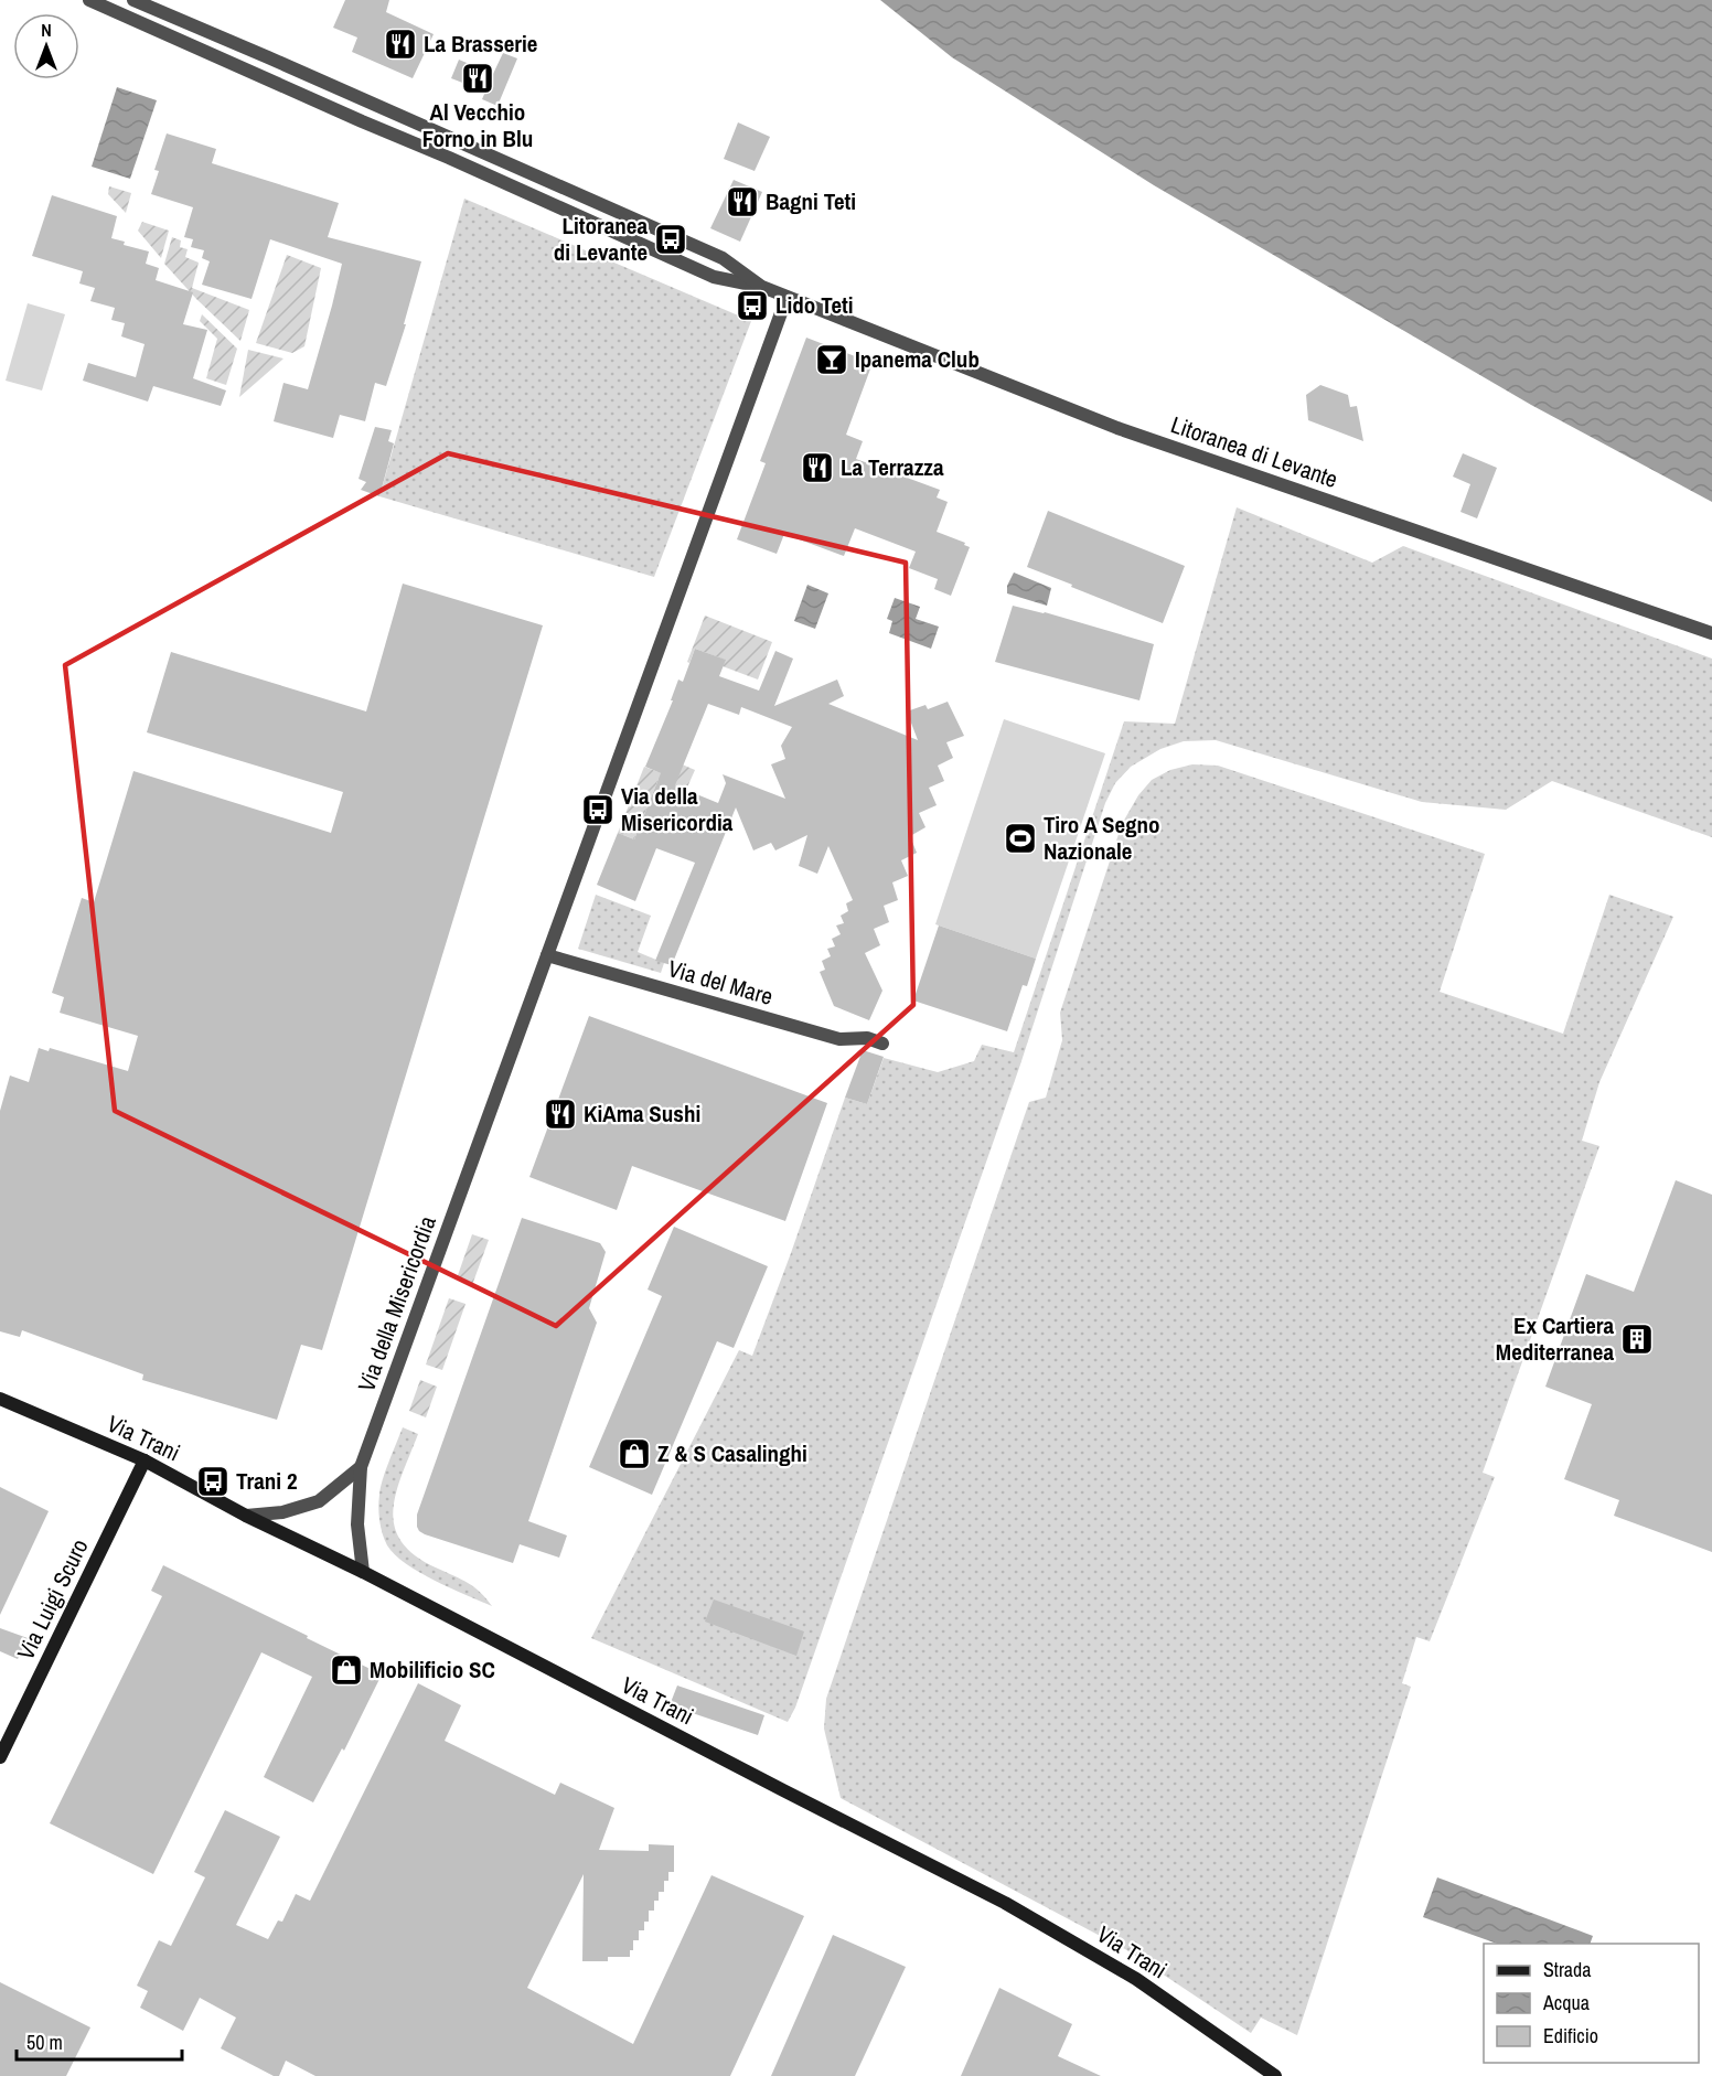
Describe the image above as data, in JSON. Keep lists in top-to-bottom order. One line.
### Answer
{"streets":{"main road":["Via Trani","Via Luigi Scuro"],"street":["Litoranea di Levante","Via del Mare","Via della Misericordia"]},"crossings":[["Litoranea di Levante","Via della Misericordia"],["Via del Mare","Via della Misericordia"],["Via della Misericordia","Via Trani"],["Via Trani","Via Luigi Scuro"]],"places":{"restaurant":["La Brasserie","Al Vecchio Forno in Blu","Bagni Teti","La Terrazza","KiAma Sushi"],"bus stop":["Litoranea di Levante","Lido Teti","Via della Misericordia","Trani 2"],"bar":["Ipanema Club"],"sports":["Tiro A Segno Nazionale"],"building":["Ex Cartiera Mediterranea"],"shop":["Z & S Casalinghi","Mobilificio SC"]},"legend":["Strada","Acqua","Edificio"],"scale_bar":"50 m","north":"top"}
